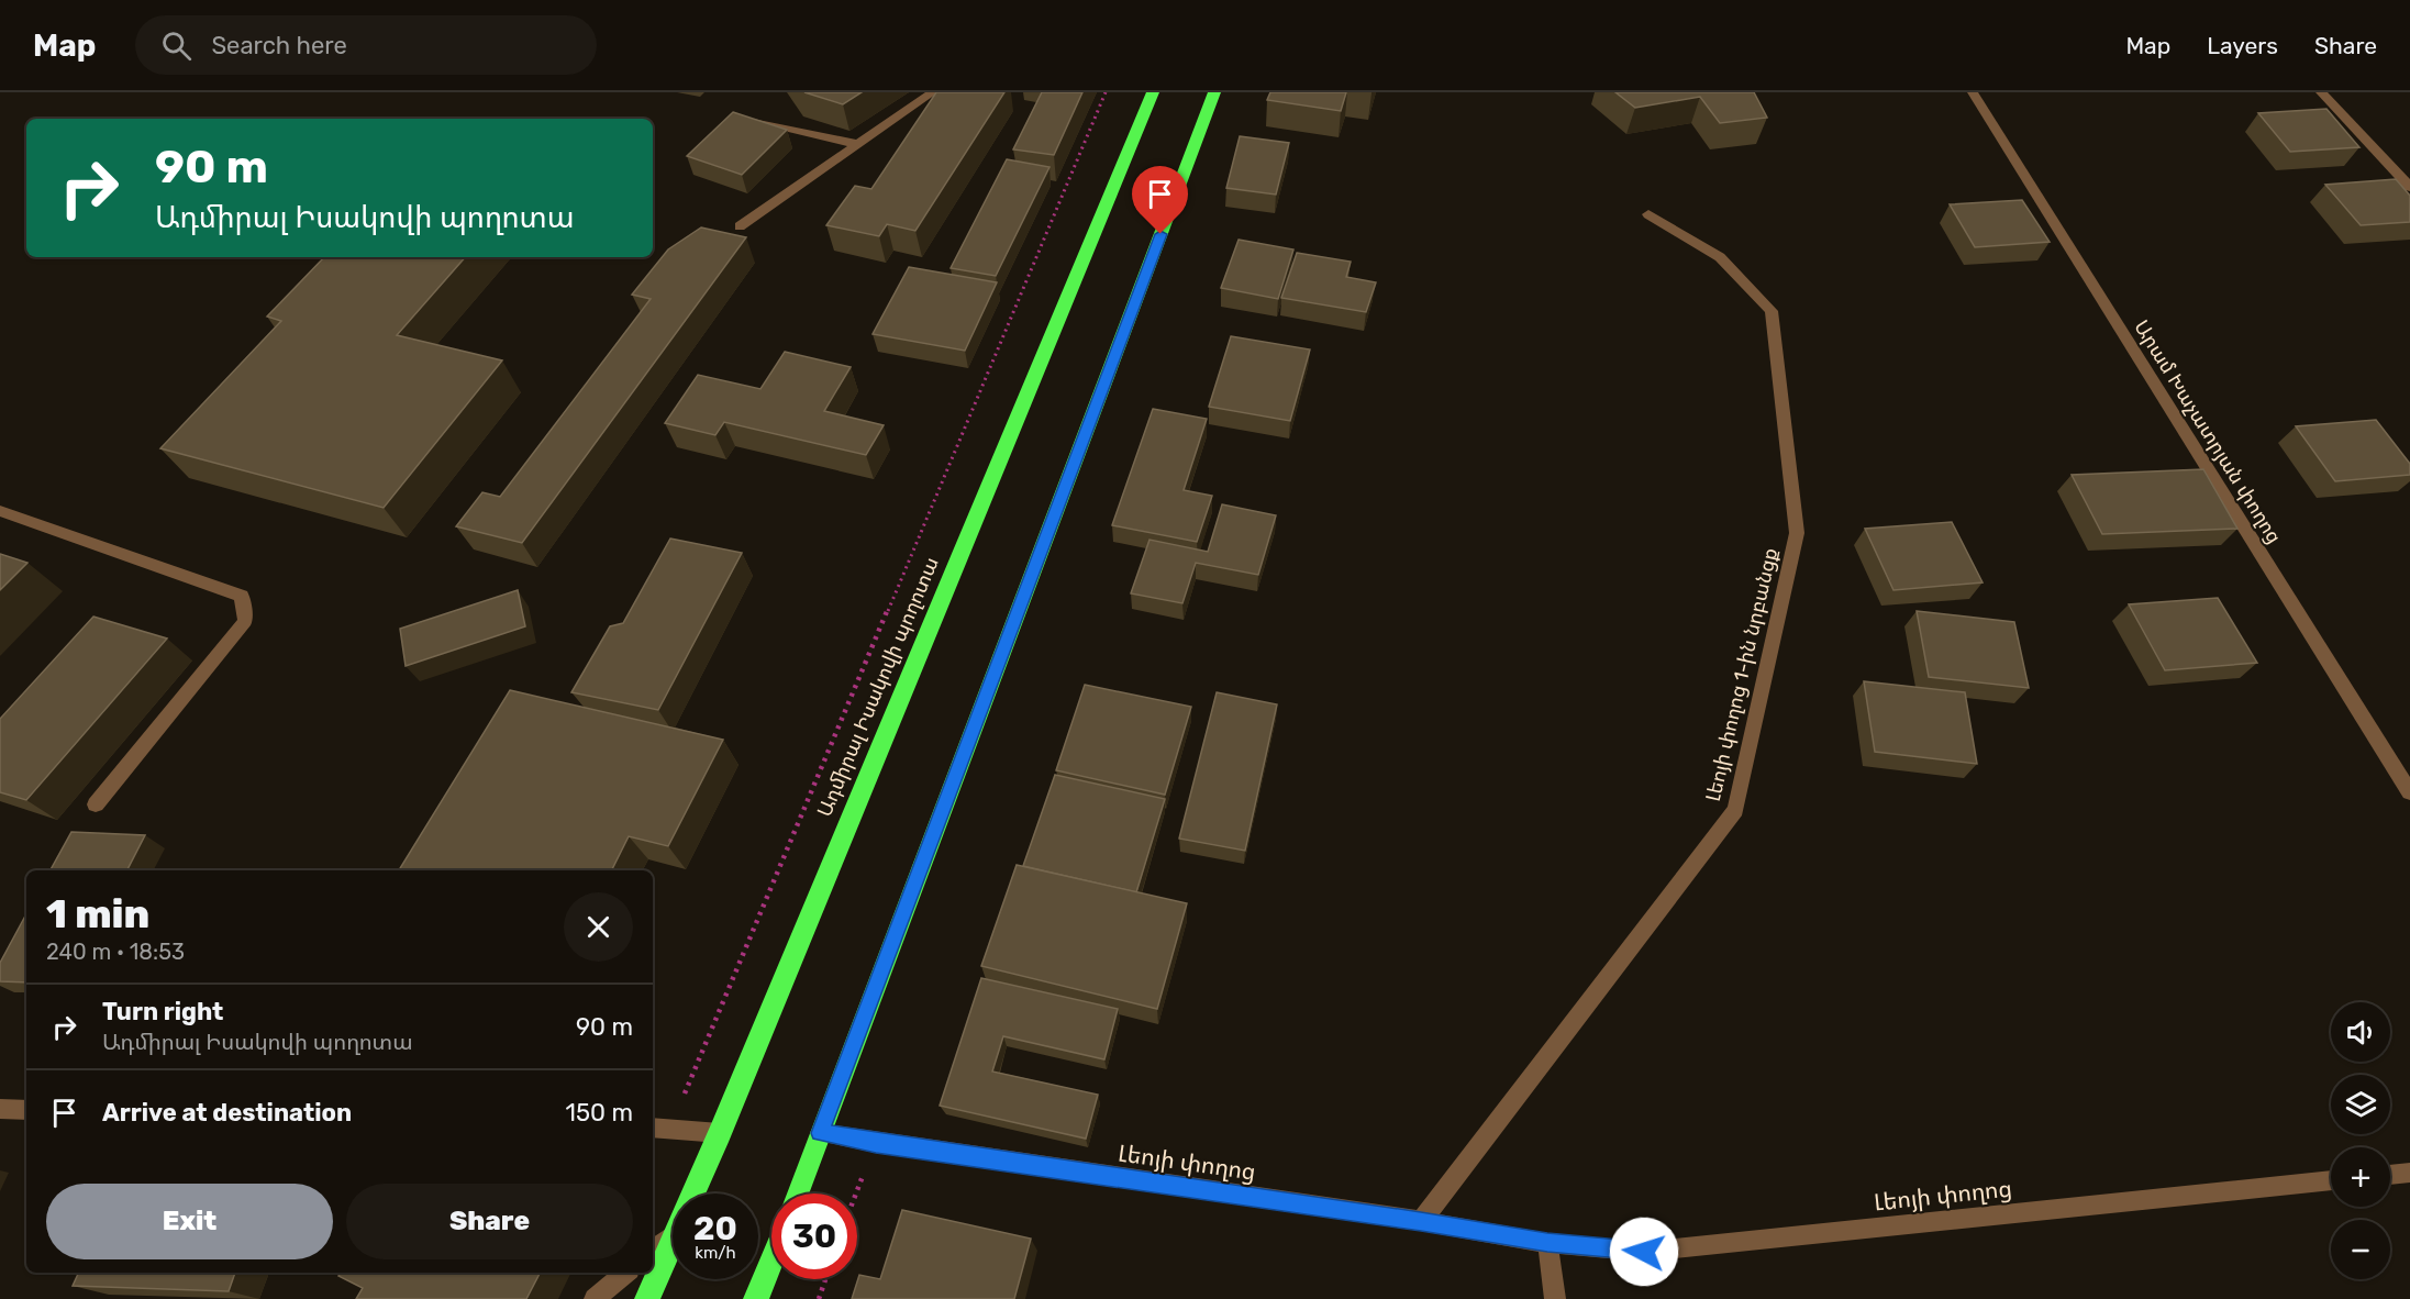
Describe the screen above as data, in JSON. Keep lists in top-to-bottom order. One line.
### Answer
{"streets":{"highway":["Ադմիրալ Իսակովի պողոտա"],"street":["Արամ Խաչատրյան փողոց","Լեոյի փողոց 1-ին նրբանցք","Լեոյի փողոց"]},"crossings":[["Լեոյի փողոց 1-ին նրբանցք","Լեոյի փողոց"]],"page":{"header":"Map","search":"Search here","nav":["Map","Layers","Share"],"turn":["90 m","Ադմիրալ Իսակովի պողոտա"],"heading":["1 min","240 m · 18:53"],"list":[{"name":"Turn right","note":"Ադմիրալ Իսակովի պողոտա","value":"90 m"},{"name":"Arrive at destination","value":"150 m"}],"map_buttons":["+","−"],"buttons":["Exit","Share"],"speed":"20 km/h","limit":"30"}}
